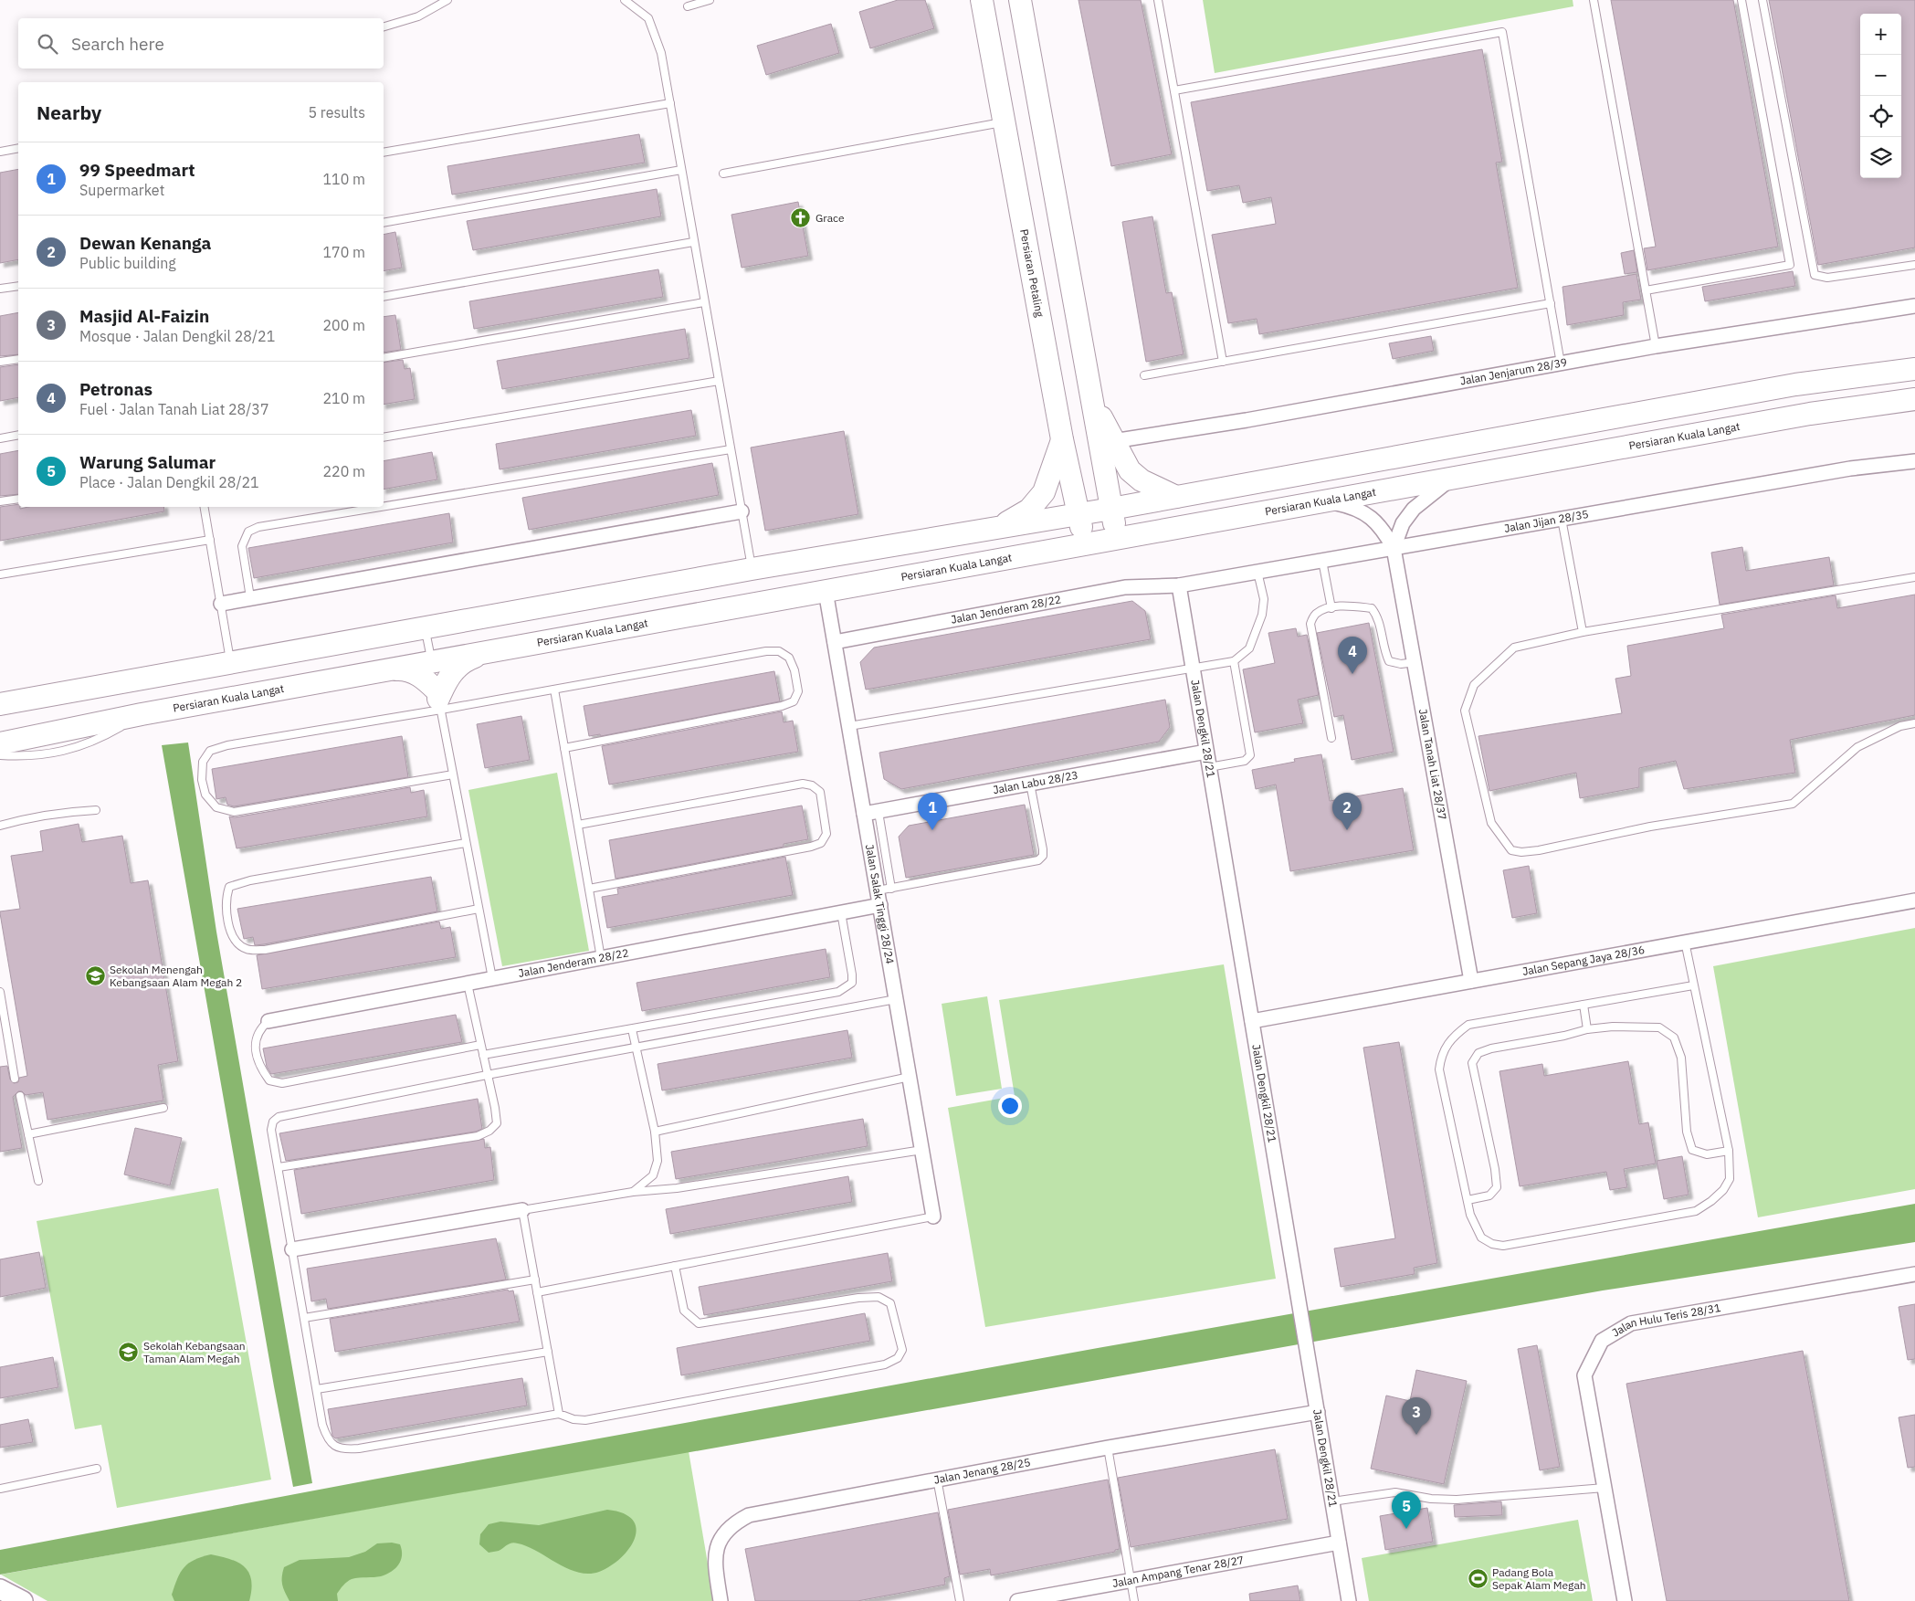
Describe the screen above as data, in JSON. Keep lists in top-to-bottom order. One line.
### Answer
{"streets":{"main road":["Persiaran Petaling","Persiaran Kuala Langat"],"street":["Jalan Jenjarum 28/39","Jalan Jijan 28/35","Jalan Jenderam 28/22","Jalan Dengkil 28/21","Jalan Tanah Liat 28/37","Jalan Labu 28/23","Jalan Salak Tinggi 28/24","Jalan Sepang Jaya 28/36","Jalan Hulu Teris 28/31","Jalan Jenang 28/25","Jalan Ampang Tenar 28/27"]},"crossings":[["Persiaran Petaling","Persiaran Kuala Langat"],["Persiaran Kuala Langat","Jalan Salak Tinggi 28/24"],["Jalan Jijan 28/35","Jalan Jenderam 28/22"],["Jalan Jijan 28/35","Jalan Dengkil 28/21"],["Jalan Jijan 28/35","Jalan Tanah Liat 28/37"],["Jalan Jenderam 28/22","Jalan Dengkil 28/21"],["Jalan Jenderam 28/22","Jalan Salak Tinggi 28/24"],["Jalan Dengkil 28/21","Jalan Labu 28/23"],["Jalan Dengkil 28/21","Jalan Sepang Jaya 28/36"],["Jalan Dengkil 28/21","Jalan Jenang 28/25"],["Jalan Dengkil 28/21","Jalan Ampang Tenar 28/27"],["Jalan Tanah Liat 28/37","Jalan Sepang Jaya 28/36"],["Jalan Labu 28/23","Jalan Salak Tinggi 28/24"]],"places":{"church":["Grace"],"school or university":["Sekolah Menengah Kebangsaan Alam Megah 2","Sekolah Kebangsaan Taman Alam Megah"],"sports":["Padang Bola Sepak Alam Megah"]},"page":{"map_buttons":["+","−"],"search":"Search here","heading":["Nearby","5 results"],"list":[{"mark":"1","name":"99 Speedmart","note":"Supermarket","value":"110 m"},{"mark":"2","name":"Dewan Kenanga","note":"Public building","value":"170 m"},{"mark":"3","name":"Masjid Al-Faizin","note":"Mosque · Jalan Dengkil 28/21","value":"200 m"},{"mark":"4","name":"Petronas","note":"Fuel · Jalan Tanah Liat 28/37","value":"210 m"},{"mark":"5","name":"Warung Salumar","note":"Place · Jalan Dengkil 28/21","value":"220 m"}],"pins":["4","1","2","3","5"]}}
